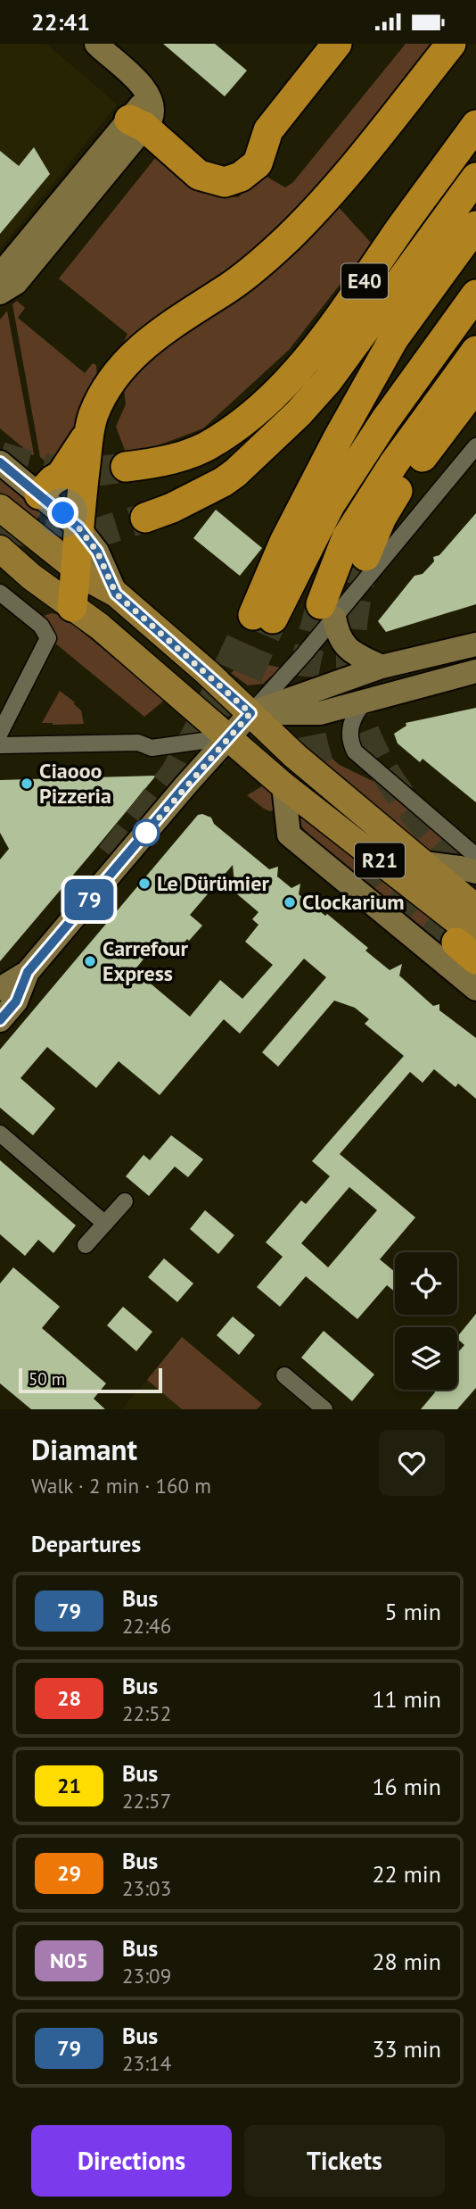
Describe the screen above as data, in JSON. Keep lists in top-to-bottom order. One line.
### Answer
{"streets":{"highway":["E40"],"main road":["R21"]},"places":["Ciaooo Pizzeria","Le Dürümier","Clockarium","Carrefour Express"],"lines":["bus line 79"],"scale_bar":"50 m","page":{"status":"22:41","on_map":"79","scale":"50 m","heading":[["Diamant","Walk · 2 min · 160 m"],"Departures"],"list":[{"mark":"79","name":"Bus","note":"22:46","value":"5 min"},{"mark":"28","name":"Bus","note":"22:52","value":"11 min"},{"mark":"21","name":"Bus","note":"22:57","value":"16 min"},{"mark":"29","name":"Bus","note":"23:03","value":"22 min"},{"mark":"N05","name":"Bus","note":"23:09","value":"28 min"},{"mark":"79","name":"Bus","note":"23:14","value":"33 min"}],"buttons":["Directions","Tickets"]}}
